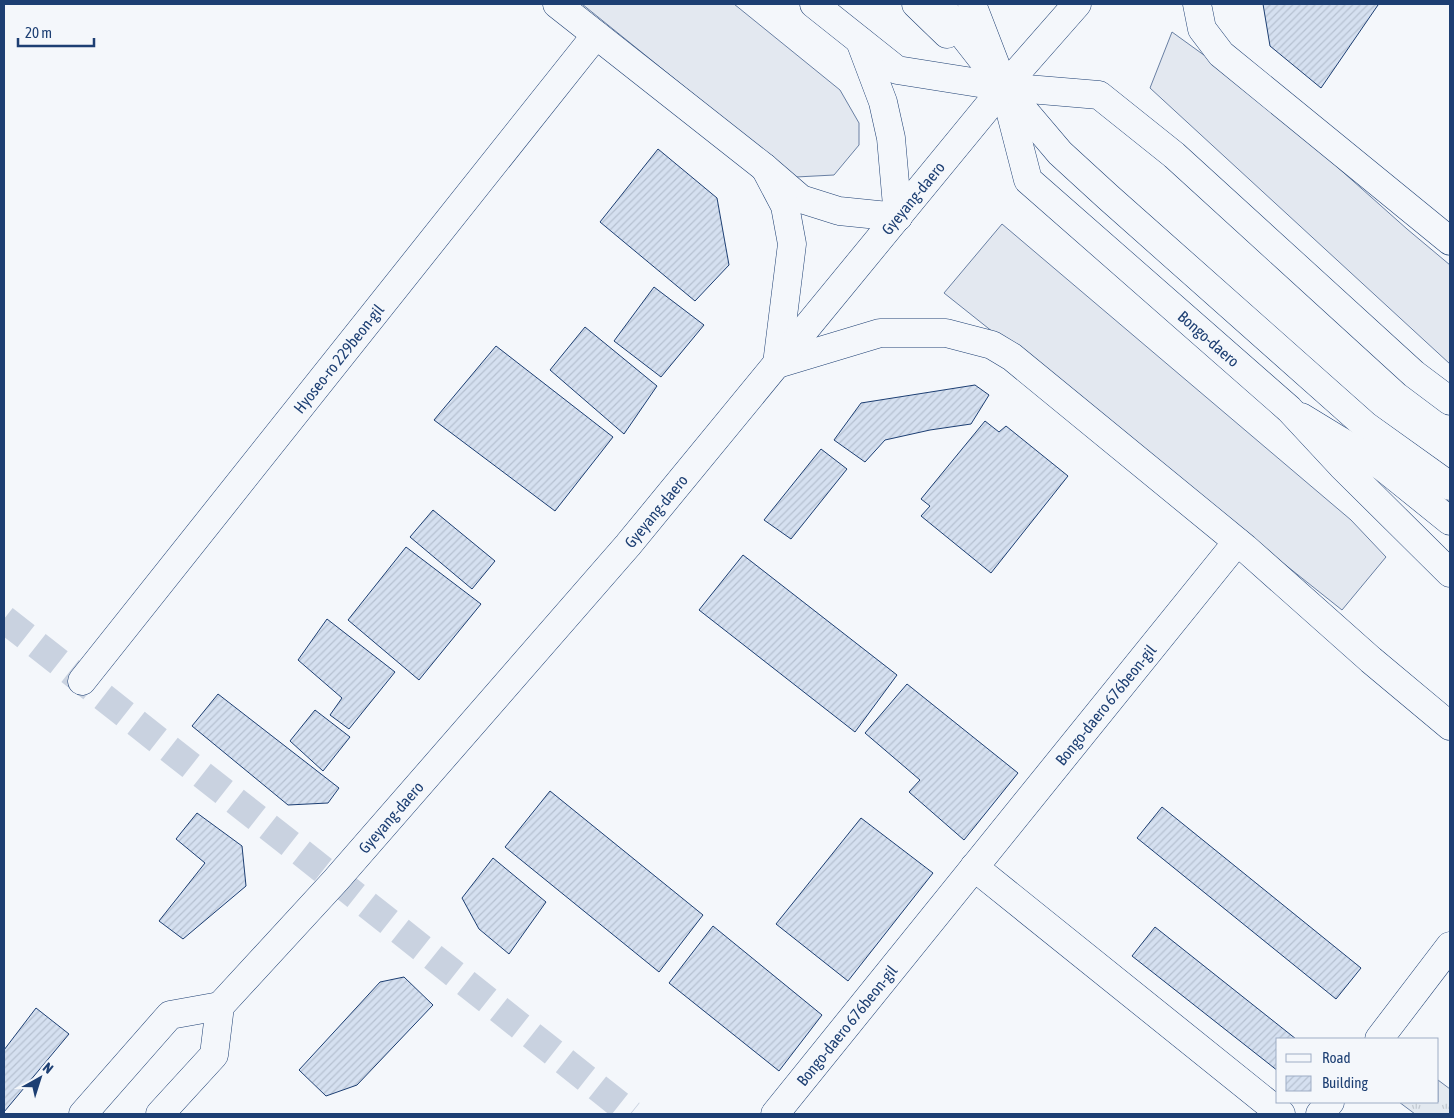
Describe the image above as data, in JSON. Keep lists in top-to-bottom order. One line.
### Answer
{"streets":{"main road":["Gyeyang-daero","Bongo-daero","Hyoseo-ro 229beon-gil","Bongo-daero 676beon-gil"]},"crossings":[["Gyeyang-daero","Bongo-daero"]],"legend":["Road","Building"],"scale_bar":"20 m","north":"top right"}
